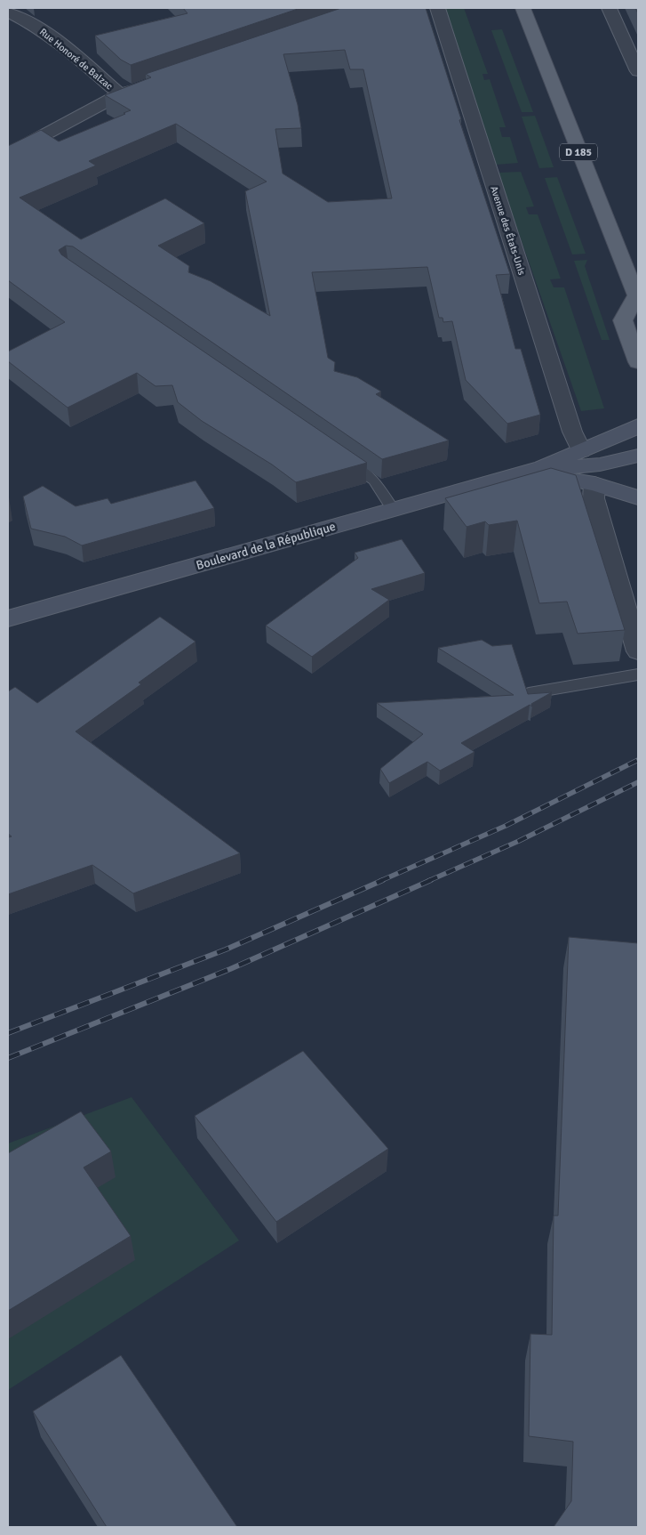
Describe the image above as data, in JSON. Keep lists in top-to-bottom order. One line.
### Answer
{"streets":{"main road":["D 185","Boulevard de la République"],"street":["Rue Honoré de Balzac","Avenue des États-Unis"]},"crossings":[["Avenue des États-Unis","Boulevard de la République"]]}
